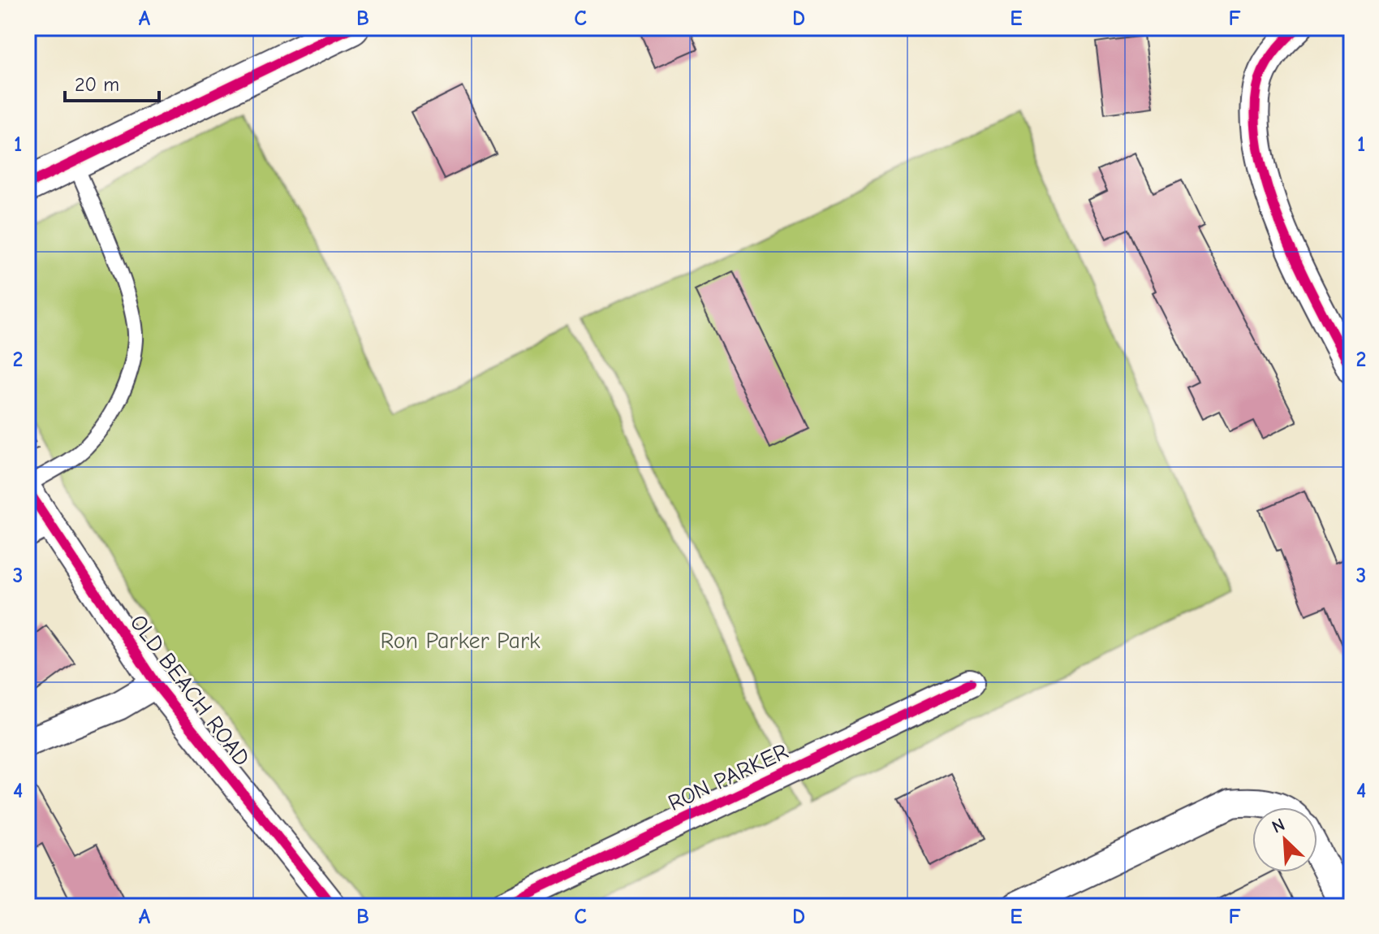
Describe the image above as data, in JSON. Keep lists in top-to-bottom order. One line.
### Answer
{"streets":{"street":["OLD BEACH ROAD","RON PARKER"]},"parks":["Ron Parker Park"],"scale_bar":"20 m","north":"top left","grid":{"columns":["A","B","C","D","E","F"],"rows":["1","2","3","4"]}}
